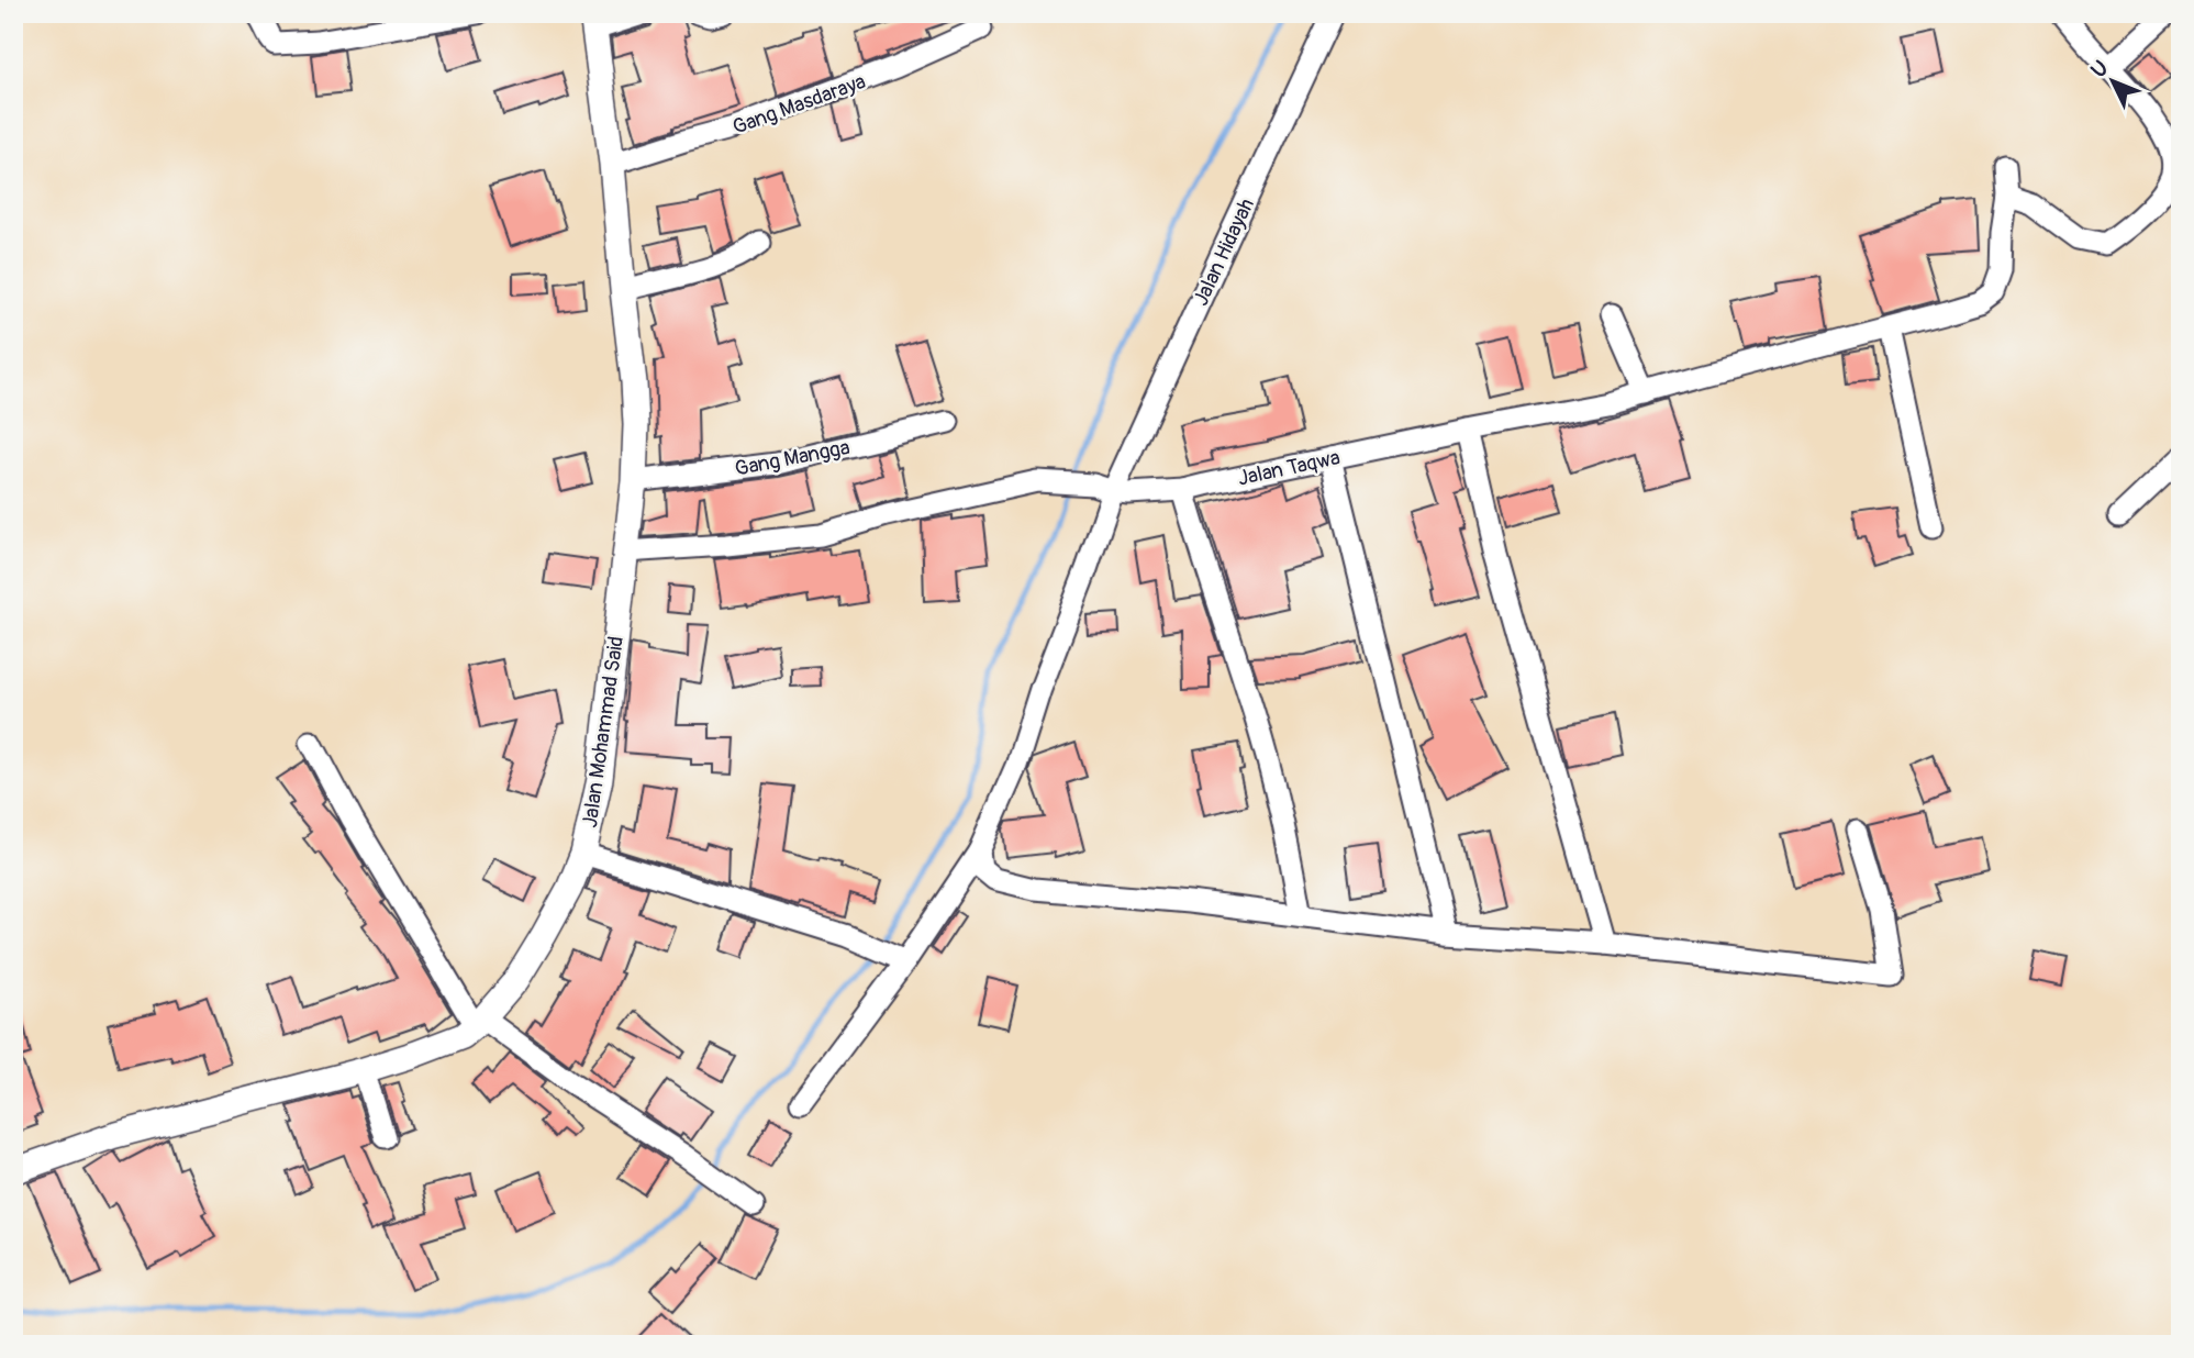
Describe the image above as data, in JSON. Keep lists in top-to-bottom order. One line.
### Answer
{"streets":{"street":["Gang Masdaraya","Jalan Hidayah","Gang Mangga","Jalan Taqwa","Jalan Mohammad Said"]},"crossings":[["Gang Masdaraya","Jalan Mohammad Said"],["Jalan Hidayah","Jalan Taqwa"],["Gang Mangga","Jalan Mohammad Said"],["Jalan Taqwa","Jalan Mohammad Said"]],"north":"top left"}
